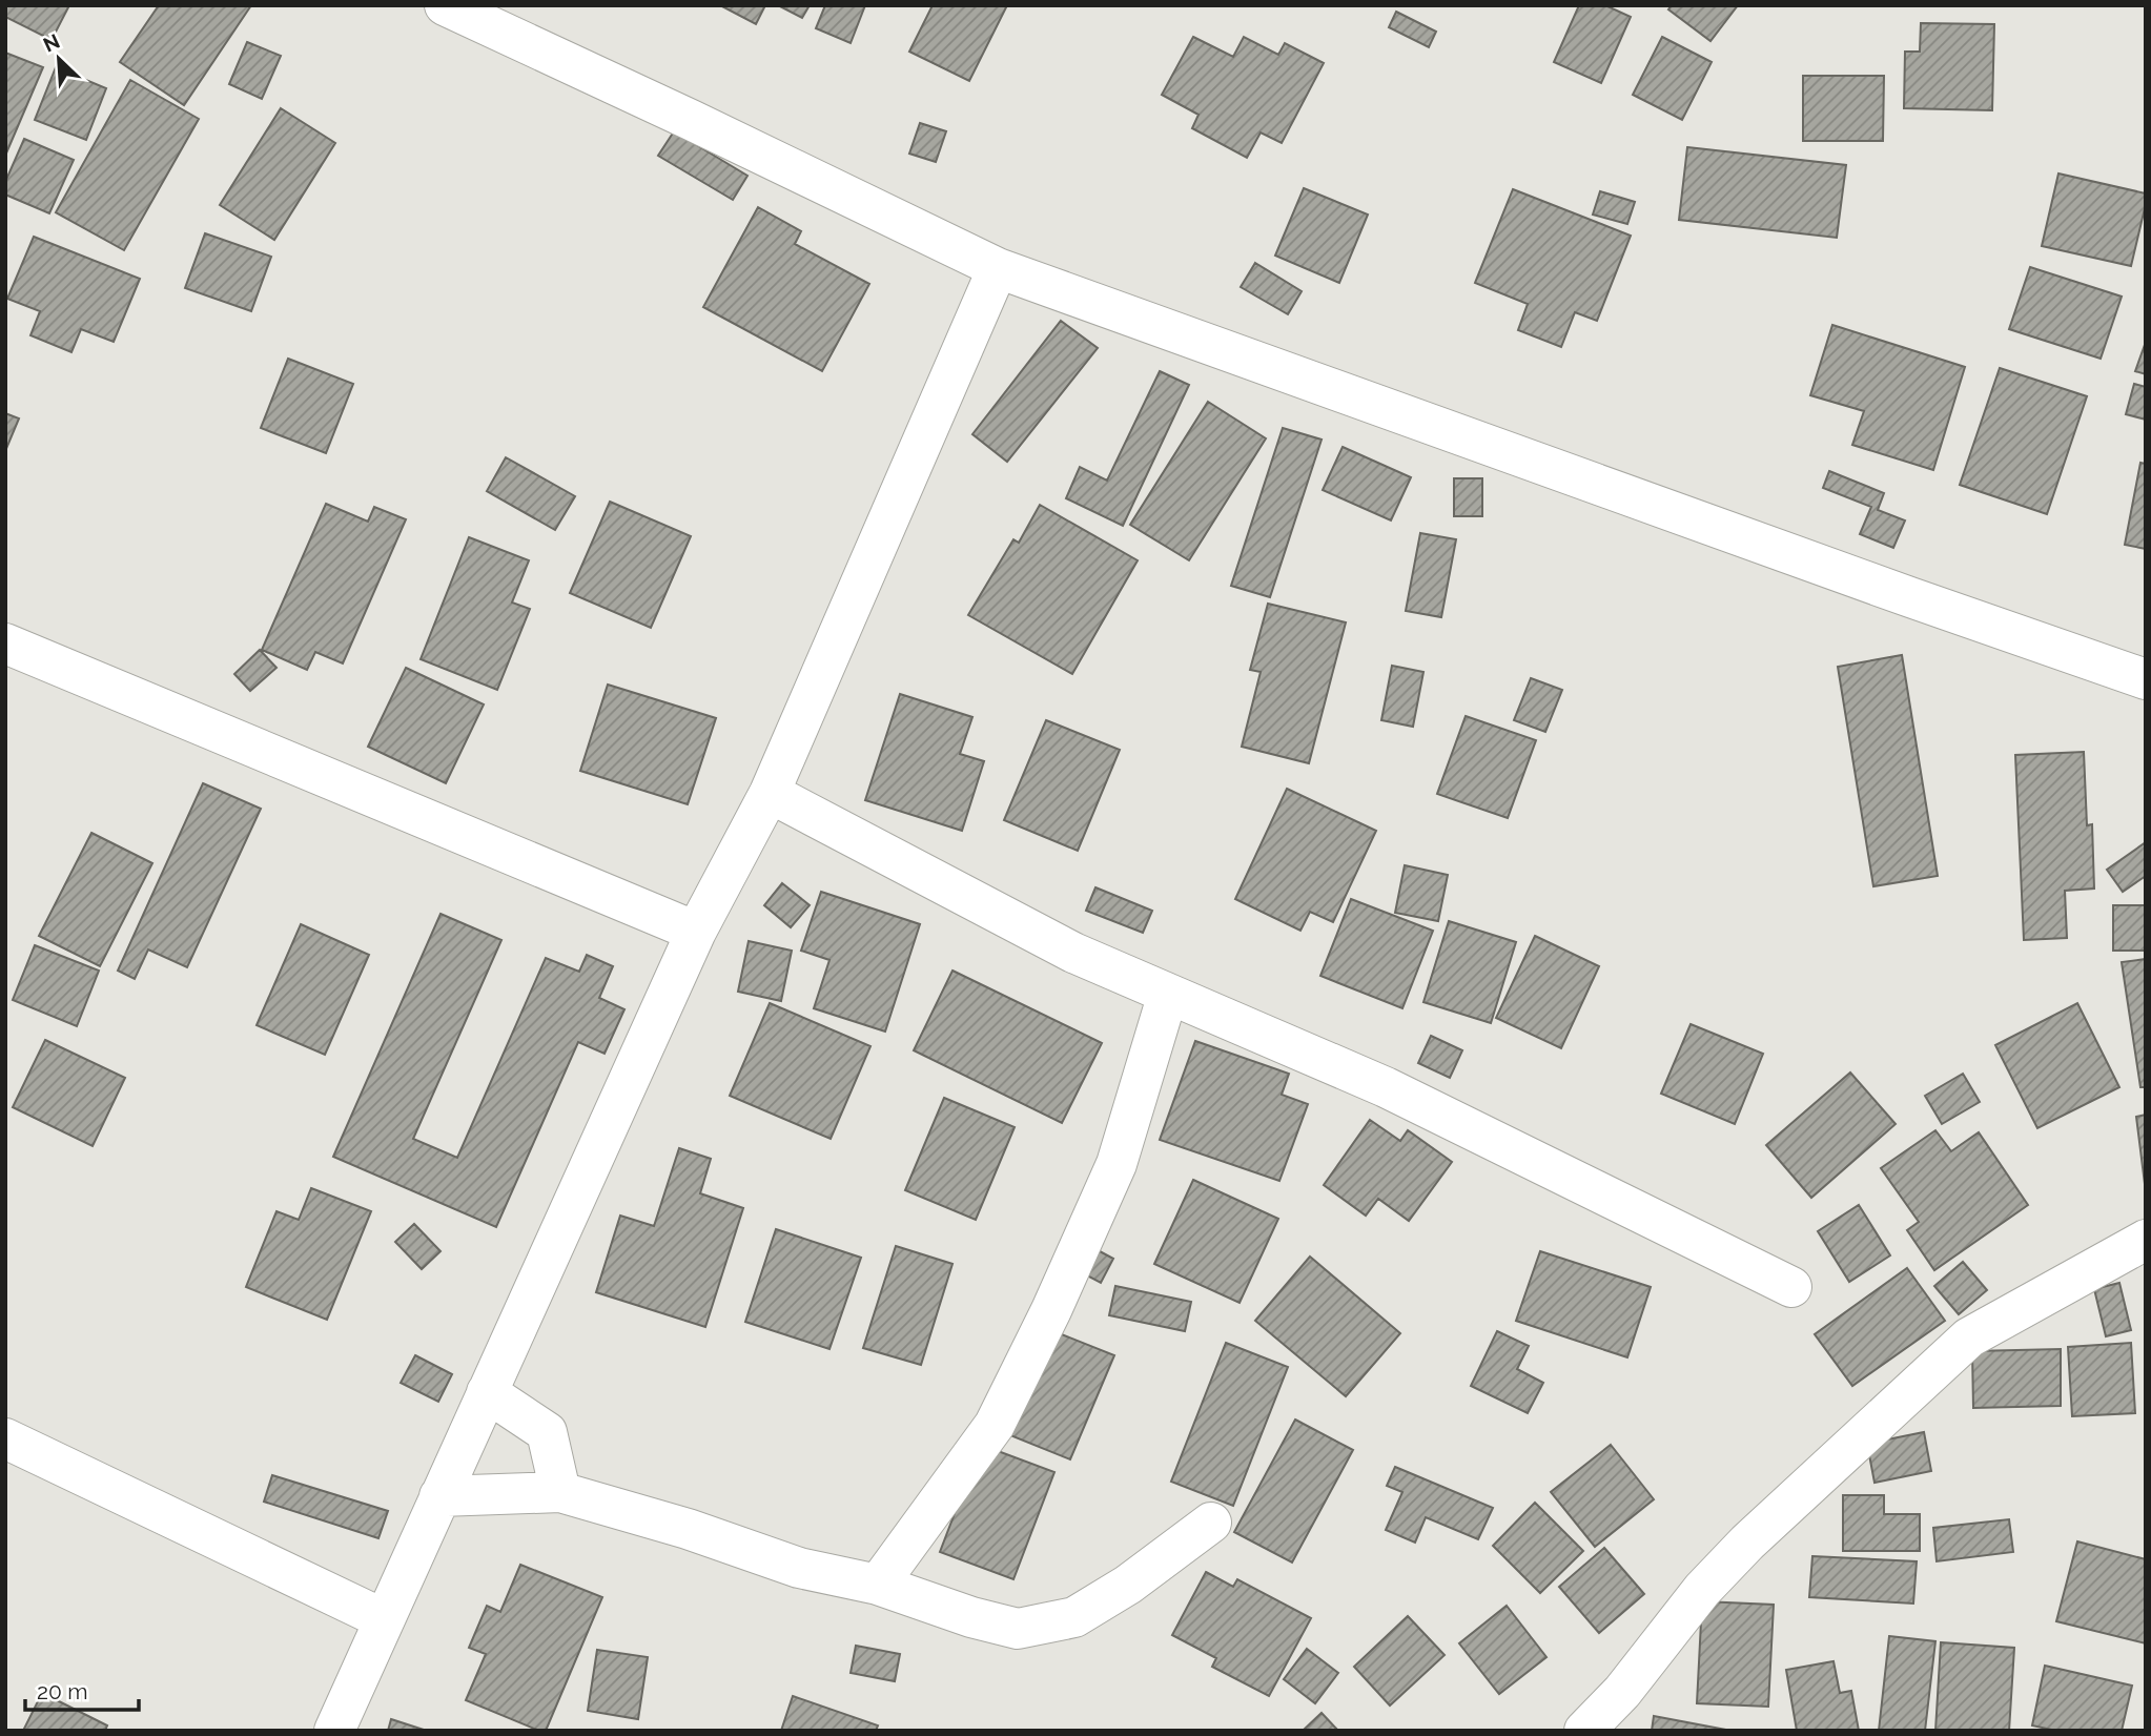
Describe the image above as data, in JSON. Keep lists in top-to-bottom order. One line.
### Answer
{"scale_bar":"20 m","north":"top left"}
